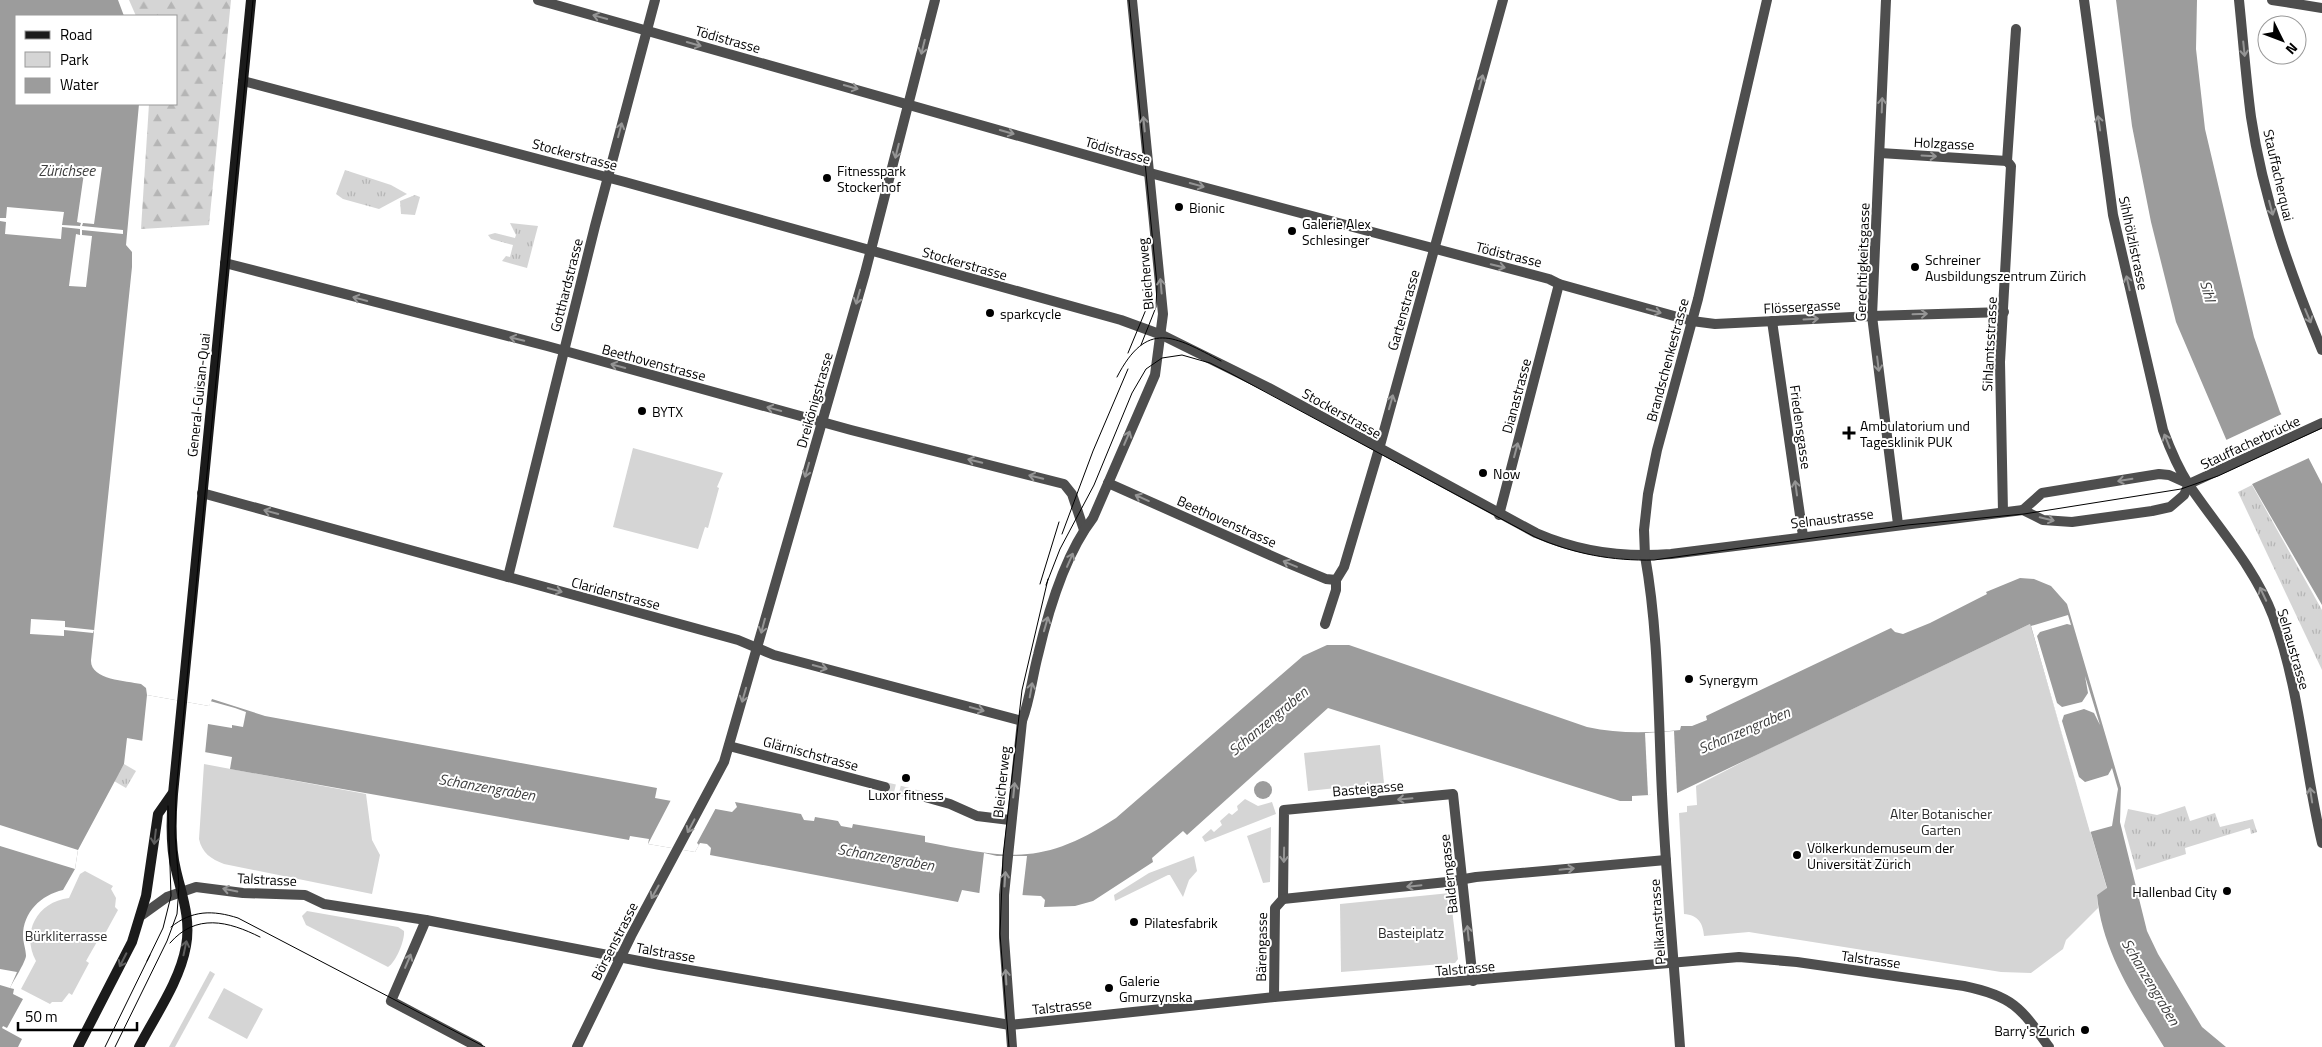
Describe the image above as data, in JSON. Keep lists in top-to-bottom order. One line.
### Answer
{"streets":{"main road":["General-Guisan-Quai"],"street":["Tödistrasse","Holzgasse","Stockerstrasse","Stauffacherquai","Sihlhölzlistrasse","Gerechtigkeitsgasse","Bleicherweg","Gotthardstrasse","Flössergasse","Gartenstrasse","Sihlamtsstrasse","Brandschenkestrasse","Beethovenstrasse","Dianastrasse","Dreikönigstrasse","Friedensgasse","Stauffacherbrücke","Selnaustrasse","Claridenstrasse","Glärnischstrasse","Basteigasse","Balderngasse","Talstrasse","Pelikanstrasse","Börsenstrasse","Bärengasse"]},"crossings":[["Tödistrasse","Bleicherweg"],["Tödistrasse","Gotthardstrasse"],["Tödistrasse","Flössergasse"],["Tödistrasse","Gartenstrasse"],["Tödistrasse","Brandschenkestrasse"],["Tödistrasse","Dianastrasse"],["Tödistrasse","Dreikönigstrasse"],["Holzgasse","Gerechtigkeitsgasse"],["Holzgasse","Sihlamtsstrasse"],["Stockerstrasse","Bleicherweg"],["Stockerstrasse","Gotthardstrasse"],["Stockerstrasse","Gartenstrasse"],["Stockerstrasse","Brandschenkestrasse"],["Stockerstrasse","General-Guisan-Quai"],["Stockerstrasse","Dianastrasse"],["Stockerstrasse","Dreikönigstrasse"],["Stockerstrasse","Selnaustrasse"],["Sihlhölzlistrasse","Stauffacherbrücke"],["Sihlhölzlistrasse","Selnaustrasse"],["Gerechtigkeitsgasse","Flössergasse"],["Gerechtigkeitsgasse","Selnaustrasse"],["Bleicherweg","Beethovenstrasse"],["Bleicherweg","Claridenstrasse"],["Bleicherweg","Talstrasse"],["Gotthardstrasse","Beethovenstrasse"],["Gotthardstrasse","Claridenstrasse"],["Flössergasse","Sihlamtsstrasse"],["Flössergasse","Brandschenkestrasse"],["Flössergasse","Friedensgasse"],["Gartenstrasse","Beethovenstrasse"],["Sihlamtsstrasse","Selnaustrasse"],["Brandschenkestrasse","Selnaustrasse"],["Brandschenkestrasse","Pelikanstrasse"],["Beethovenstrasse","General-Guisan-Quai"],["Beethovenstrasse","Dreikönigstrasse"],["General-Guisan-Quai","Claridenstrasse"],["General-Guisan-Quai","Talstrasse"],["Dreikönigstrasse","Claridenstrasse"],["Dreikönigstrasse","Glärnischstrasse"],["Dreikönigstrasse","Börsenstrasse"],["Friedensgasse","Selnaustrasse"],["Stauffacherbrücke","Selnaustrasse"],["Basteigasse","Balderngasse"],["Basteigasse","Bärengasse"],["Balderngasse","Talstrasse"],["Talstrasse","Pelikanstrasse"],["Talstrasse","Börsenstrasse"],["Talstrasse","Bärengasse"]],"one_way":["Tödistrasse","Holzgasse","Stauffacherquai","Sihlhölzlistrasse","Bleicherweg","Flössergasse","Gartenstrasse","Beethovenstrasse","Dianastrasse","Dreikönigstrasse","Friedensgasse","Balderngasse","Börsenstrasse","Bärengasse"],"water":["Zürichsee","Sihl","Schanzengraben"],"parks":["Alter Botanischer Garten","Basteiplatz","Bürkliterrasse"],"places":{"other":["Fitnesspark Stockerhof","Bionic","Galerie Alex Schlesinger","Schreiner Ausbildungszentrum Zürich","sparkcycle","BYTX","Now","Synergym","Luxor fitness","Völkerkundemuseum der Universität Zürich","Hallenbad City","Pilatesfabrik","Galerie Gmurzynska","Barry's Zurich"],"health":["Ambulatorium und Tagesklinik PUK"]},"legend":["Road","Park","Water"],"scale_bar":"50 m","north":"bottom right"}
